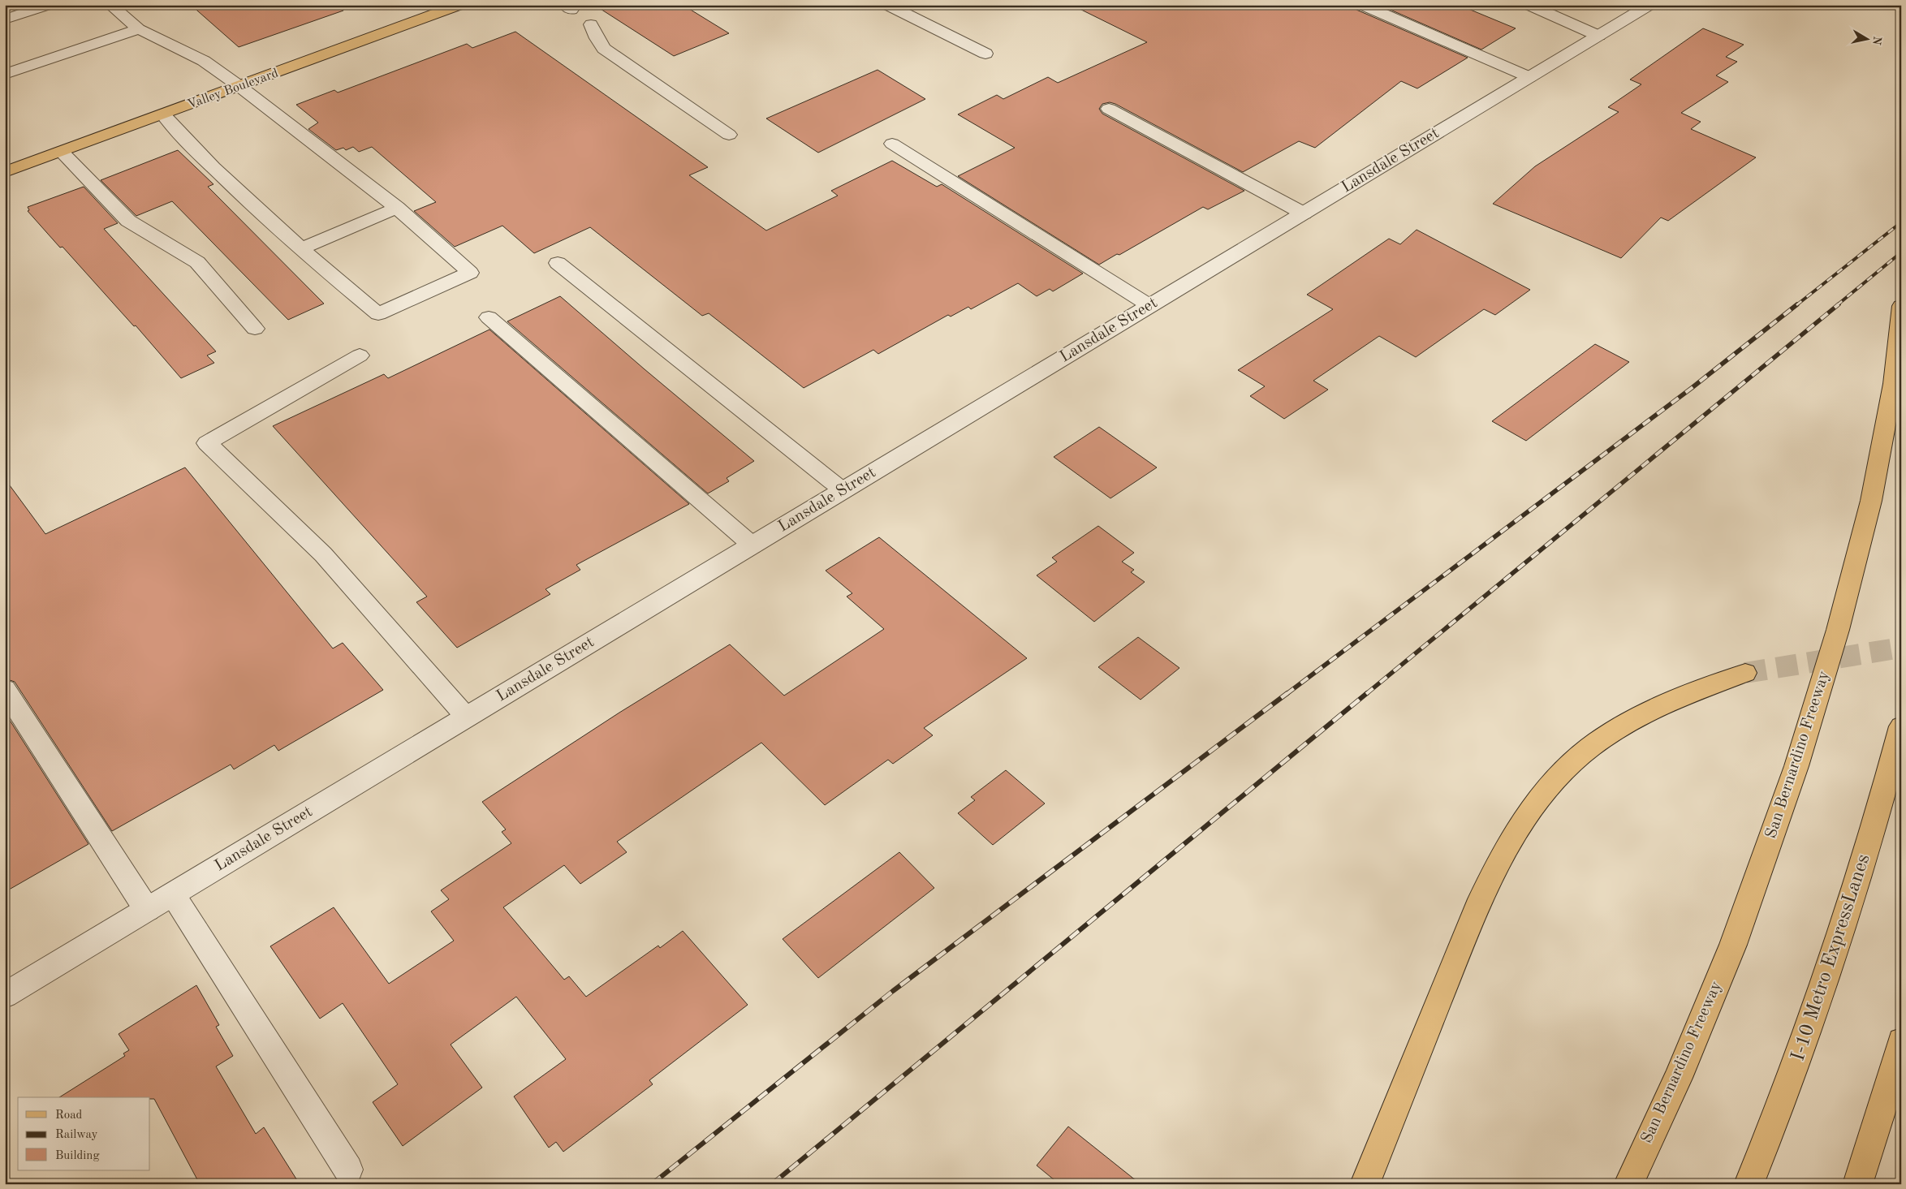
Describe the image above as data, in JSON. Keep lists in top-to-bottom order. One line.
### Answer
{"streets":{"main road":["Valley Boulevard","San Bernardino Freeway","I-10 Metro ExpressLanes"],"street":["Lansdale Street"]},"legend":["Road","Railway","Building"],"north":"right"}
